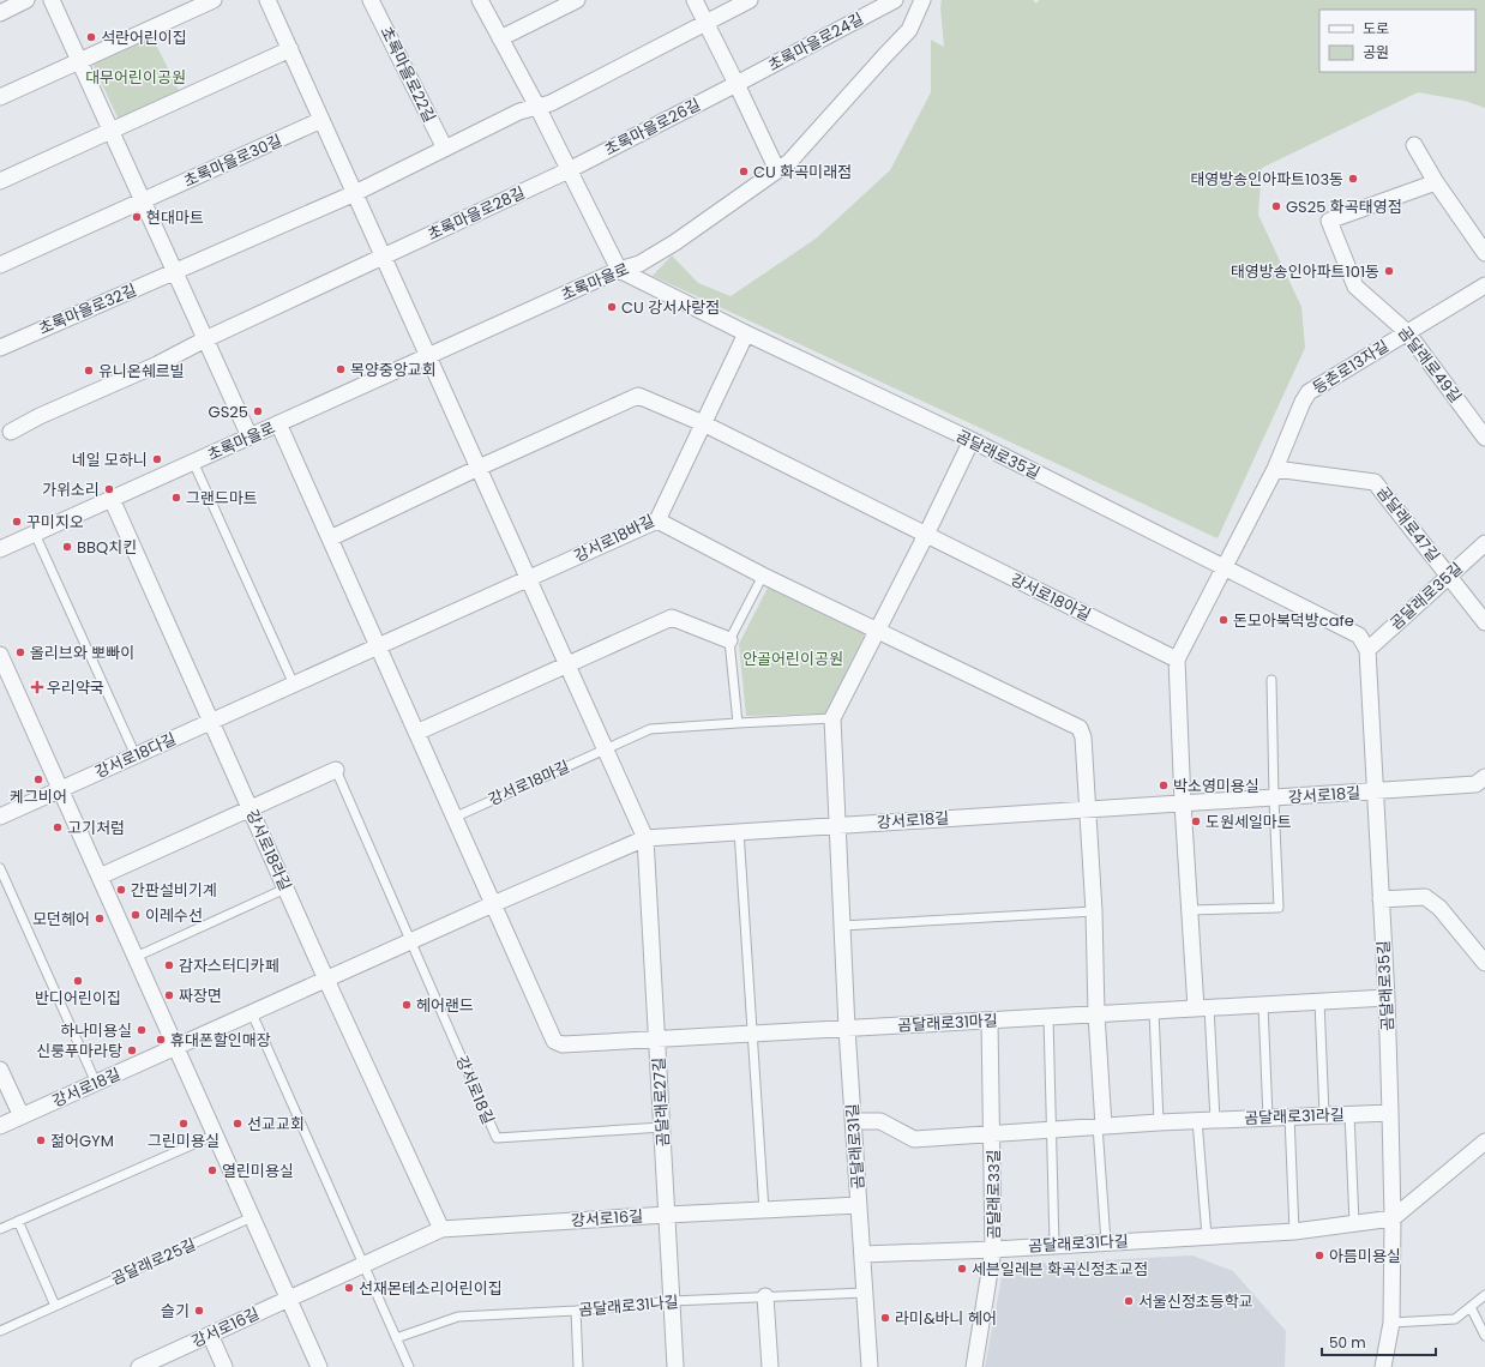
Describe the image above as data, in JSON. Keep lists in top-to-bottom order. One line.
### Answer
{"streets":{"street":["초록마을로24길","초록마을로22길","초록마을로26길","초록마을로30길","초록마을로28길","초록마을로","초록마을로32길","곰달래로49길","등촌로13자길","곰달래로35길","곰달래로47길","강서로18바길","강서로18아길","강서로18다길","강서로18길","강서로18라길","곰달래로31마길","곰달래로27길","곰달래로31라길","곰달래로31길","곰달래로33길","강서로16길","곰달래로31다길"],"lane":["강서로18마길","곰달래로25길","곰달래로31나길"]},"crossings":[["초록마을로24길","초록마을로26길"],["초록마을로26길","초록마을로28길"],["초록마을로","곰달래로35길"],["초록마을로","강서로18라길"],["곰달래로49길","등촌로13자길"],["등촌로13자길","곰달래로35길"],["등촌로13자길","곰달래로47길"],["곰달래로35길","곰달래로47길"],["곰달래로35길","강서로18바길"],["곰달래로35길","강서로18길"],["곰달래로35길","곰달래로31마길"],["곰달래로35길","곰달래로31라길"],["곰달래로35길","곰달래로31다길"],["강서로18바길","강서로18아길"],["강서로18다길","강서로18라길"],["강서로18길","강서로18라길"],["강서로18길","곰달래로27길"],["강서로18길","곰달래로31길"],["곰달래로31마길","곰달래로31길"],["곰달래로31마길","곰달래로33길"],["곰달래로27길","강서로16길"],["곰달래로27길","곰달래로31나길"],["곰달래로31라길","곰달래로31길"],["곰달래로31라길","곰달래로33길"],["곰달래로31길","강서로16길"],["곰달래로31길","곰달래로31다길"],["곰달래로31길","곰달래로31나길"],["곰달래로33길","곰달래로31다길"]],"parks":["대무어린이공원","안골어린이공원"],"places":{"other":["석란어린이집","CU 화곡미래점","태영방송인아파트103동","GS25 화곡태영점","현대마트","태영방송인아파트101동","CU 강서사랑점","목양중앙교회","유니온쉐르빌","GS25","네일 모하니","가위소리","그랜드마트","꾸미지오","BBQ치킨","돈모아북덕방cafe","올리브와 뽀빠이","케그비어","박소영미용실","도원세일마트","고기처럼","간판설비기계","이레수선","모던헤어","감자스터디카페","반디어린이집","짜장면","헤어랜드","하나미용실","휴대폰할인매장","신룽푸마라탕","그린미용실","선교교회","젊어GYM","열린미용실","아름미용실","세븐일레븐 화곡신정초교점","선재몬테소리어린이집","서울신정초등학교","슬기","라미&바니 헤어"],"health":["우리약국"]},"legend":["도로","공원"],"scale_bar":"50 m"}
